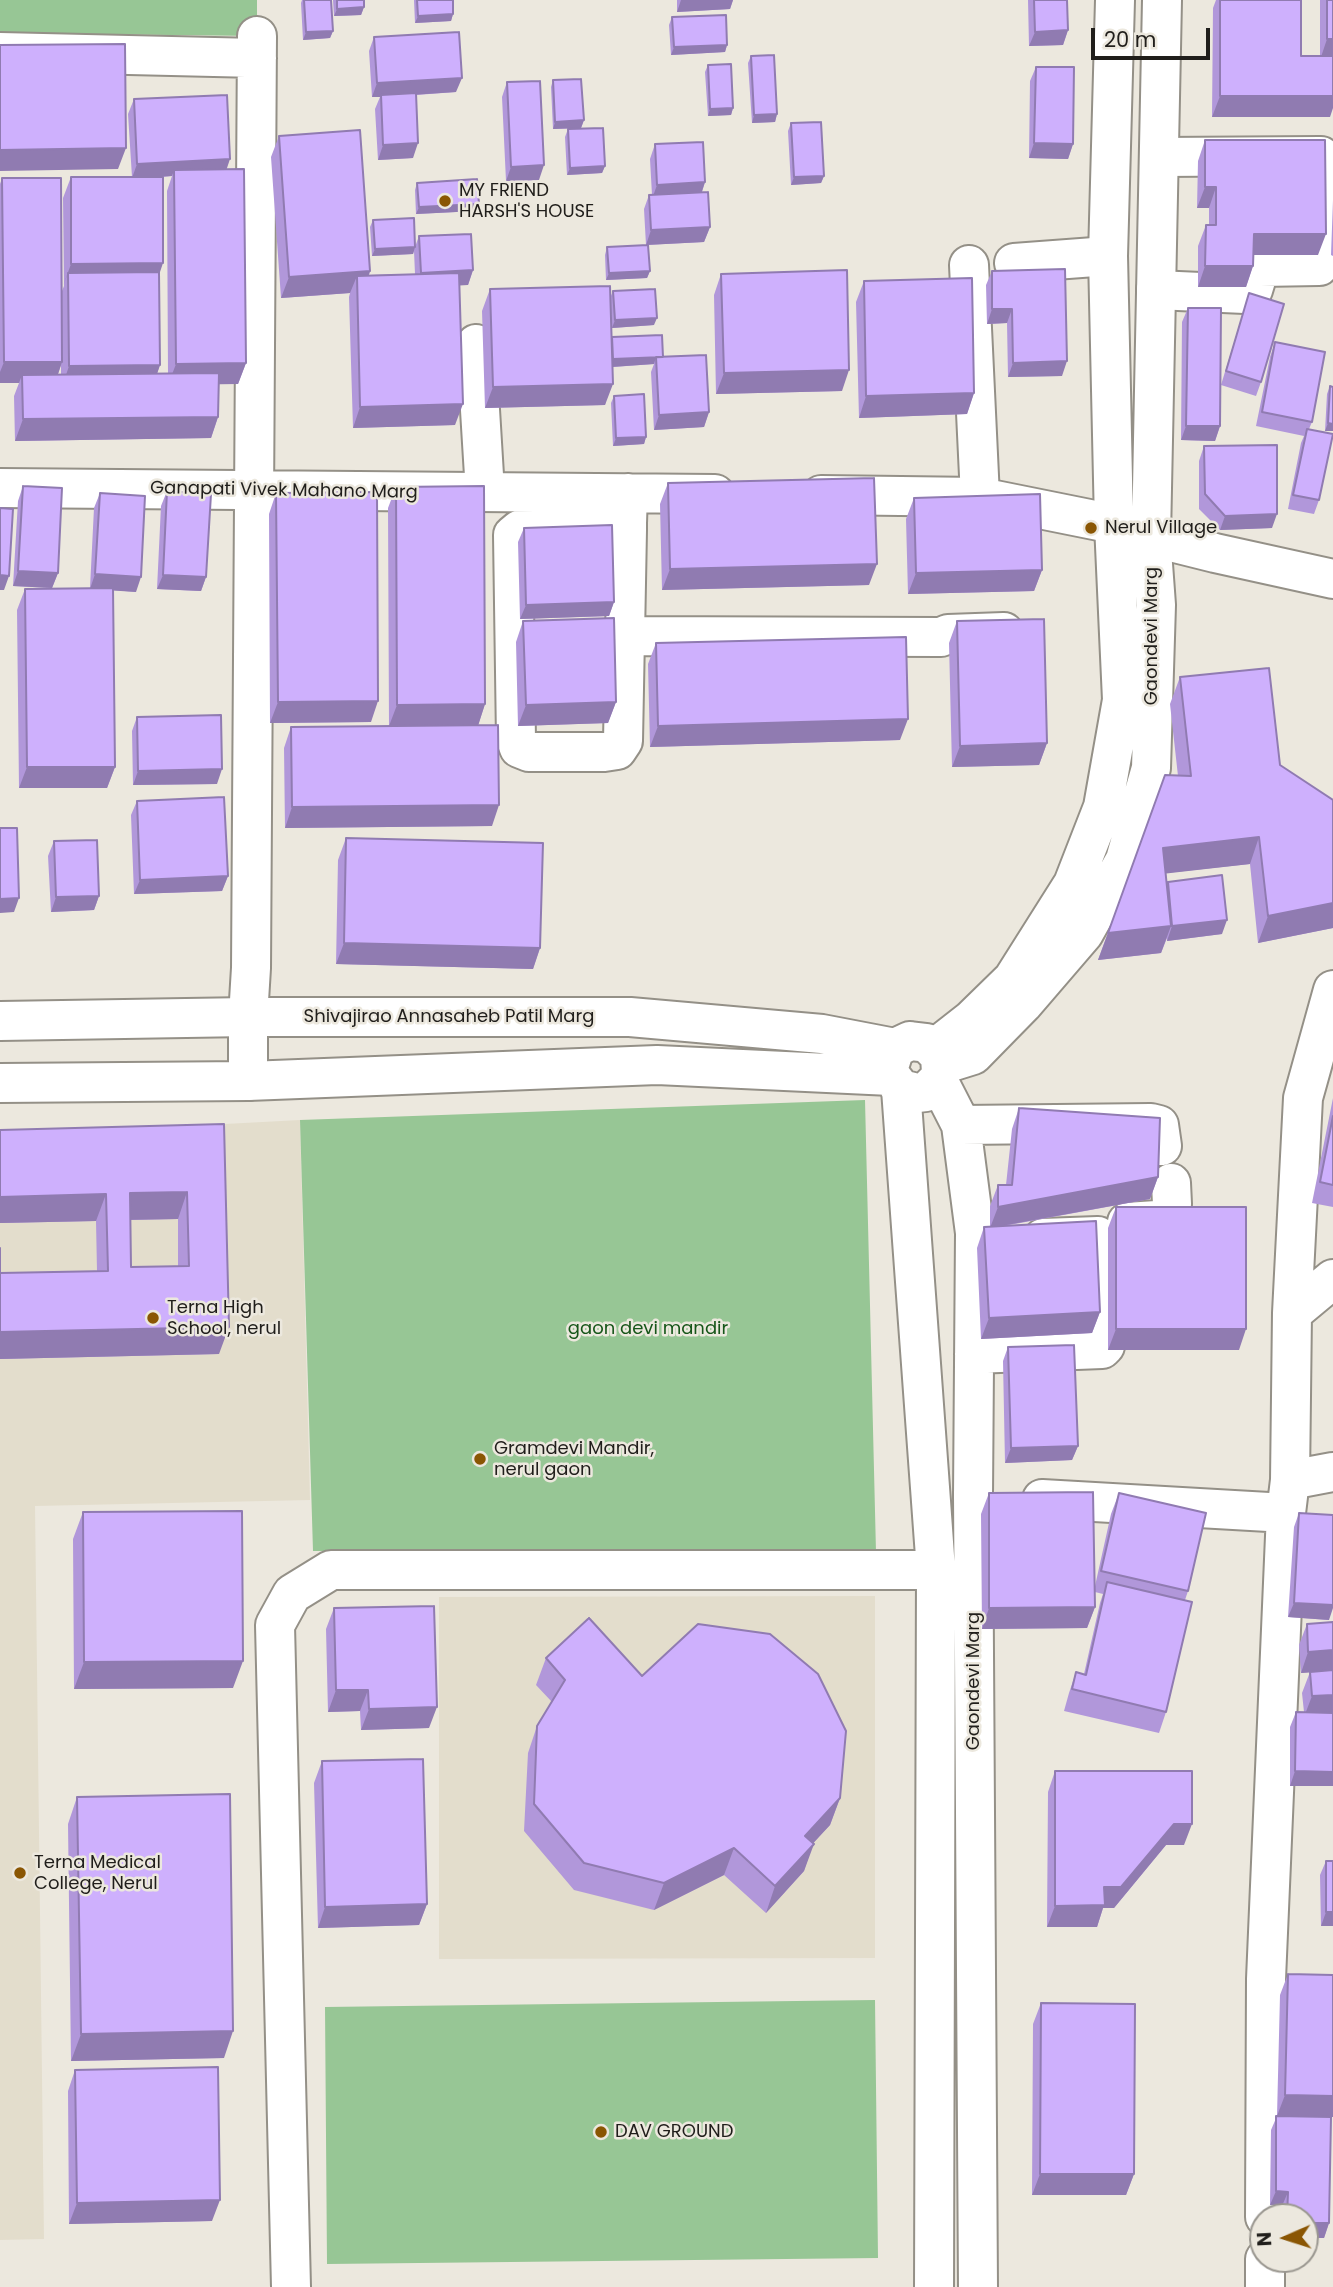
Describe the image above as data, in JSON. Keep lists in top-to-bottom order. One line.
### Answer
{"streets":{"street":["Ganapati Vivek Mahano Marg","Gaondevi Marg","Shivajirao Annasaheb Patil Marg"]},"parks":["gaon devi mandir"],"places":["MY FRIEND HARSH'S HOUSE","Nerul Village","Terna High School, nerul","Gramdevi Mandir, nerul gaon","Terna Medical College, Nerul","DAV GROUND"],"scale_bar":"20 m","north":"left"}
